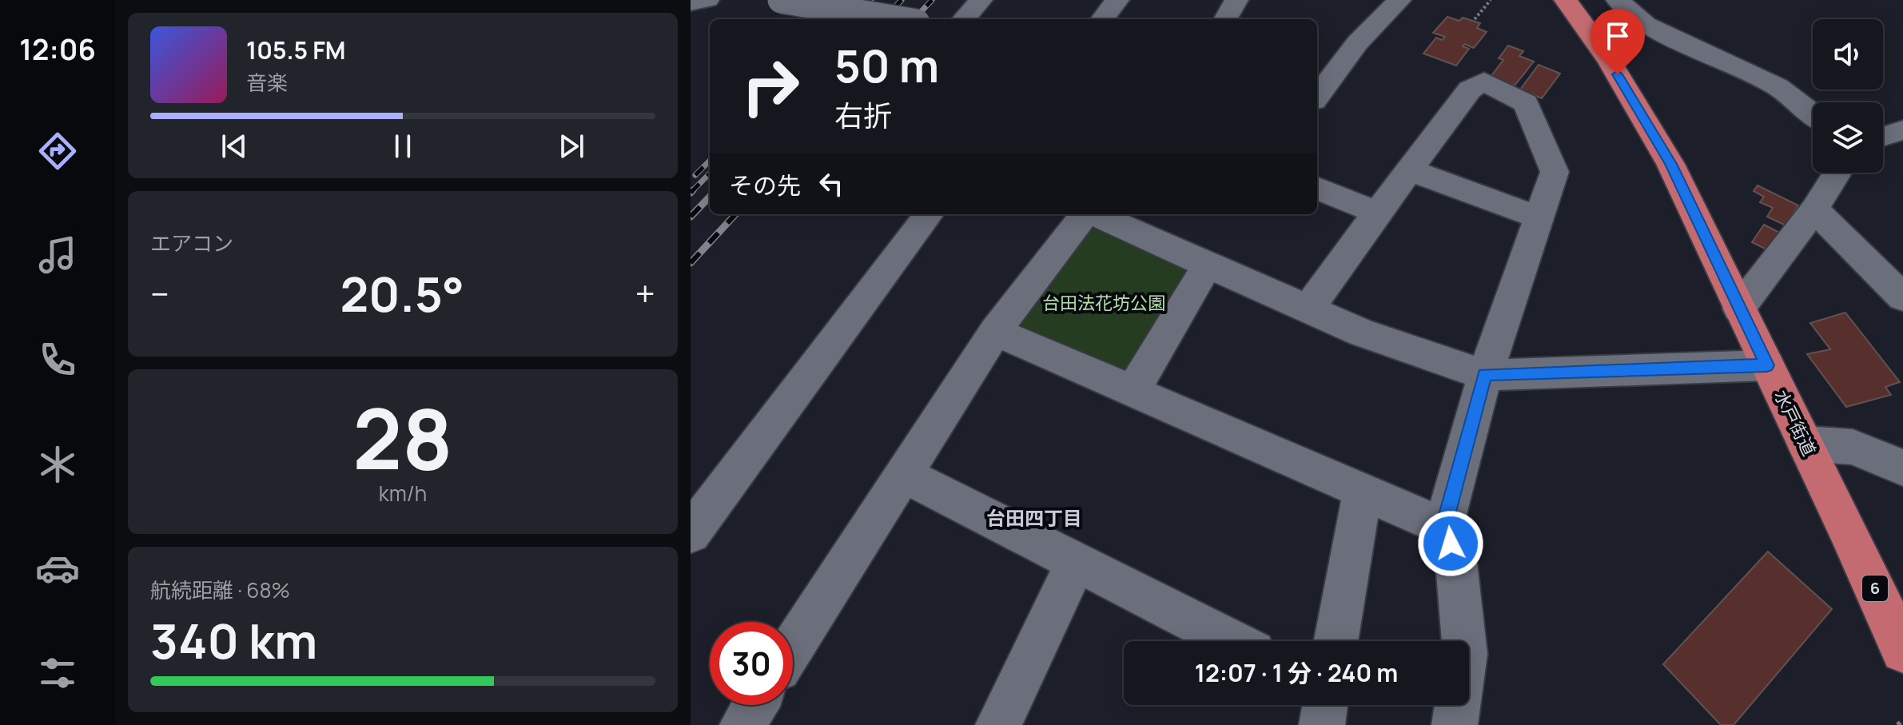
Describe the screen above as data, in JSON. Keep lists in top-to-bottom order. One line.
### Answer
{"streets":{"highway":["水戸街道","6"]},"districts":["台田四丁目"],"parks":["台田法花坊公園"],"page":{"tabs":"12:06","turn":["50 m","右折"],"song":["105.5 FM","音楽"],"then":"その先","tile":["エアコン",["28","km/h"],["航続距離 · 68%","340 km"]],"heat":["−","20.5°","+"],"limit":"30","trip":"12:07 · 1 分 · 240 m"}}
